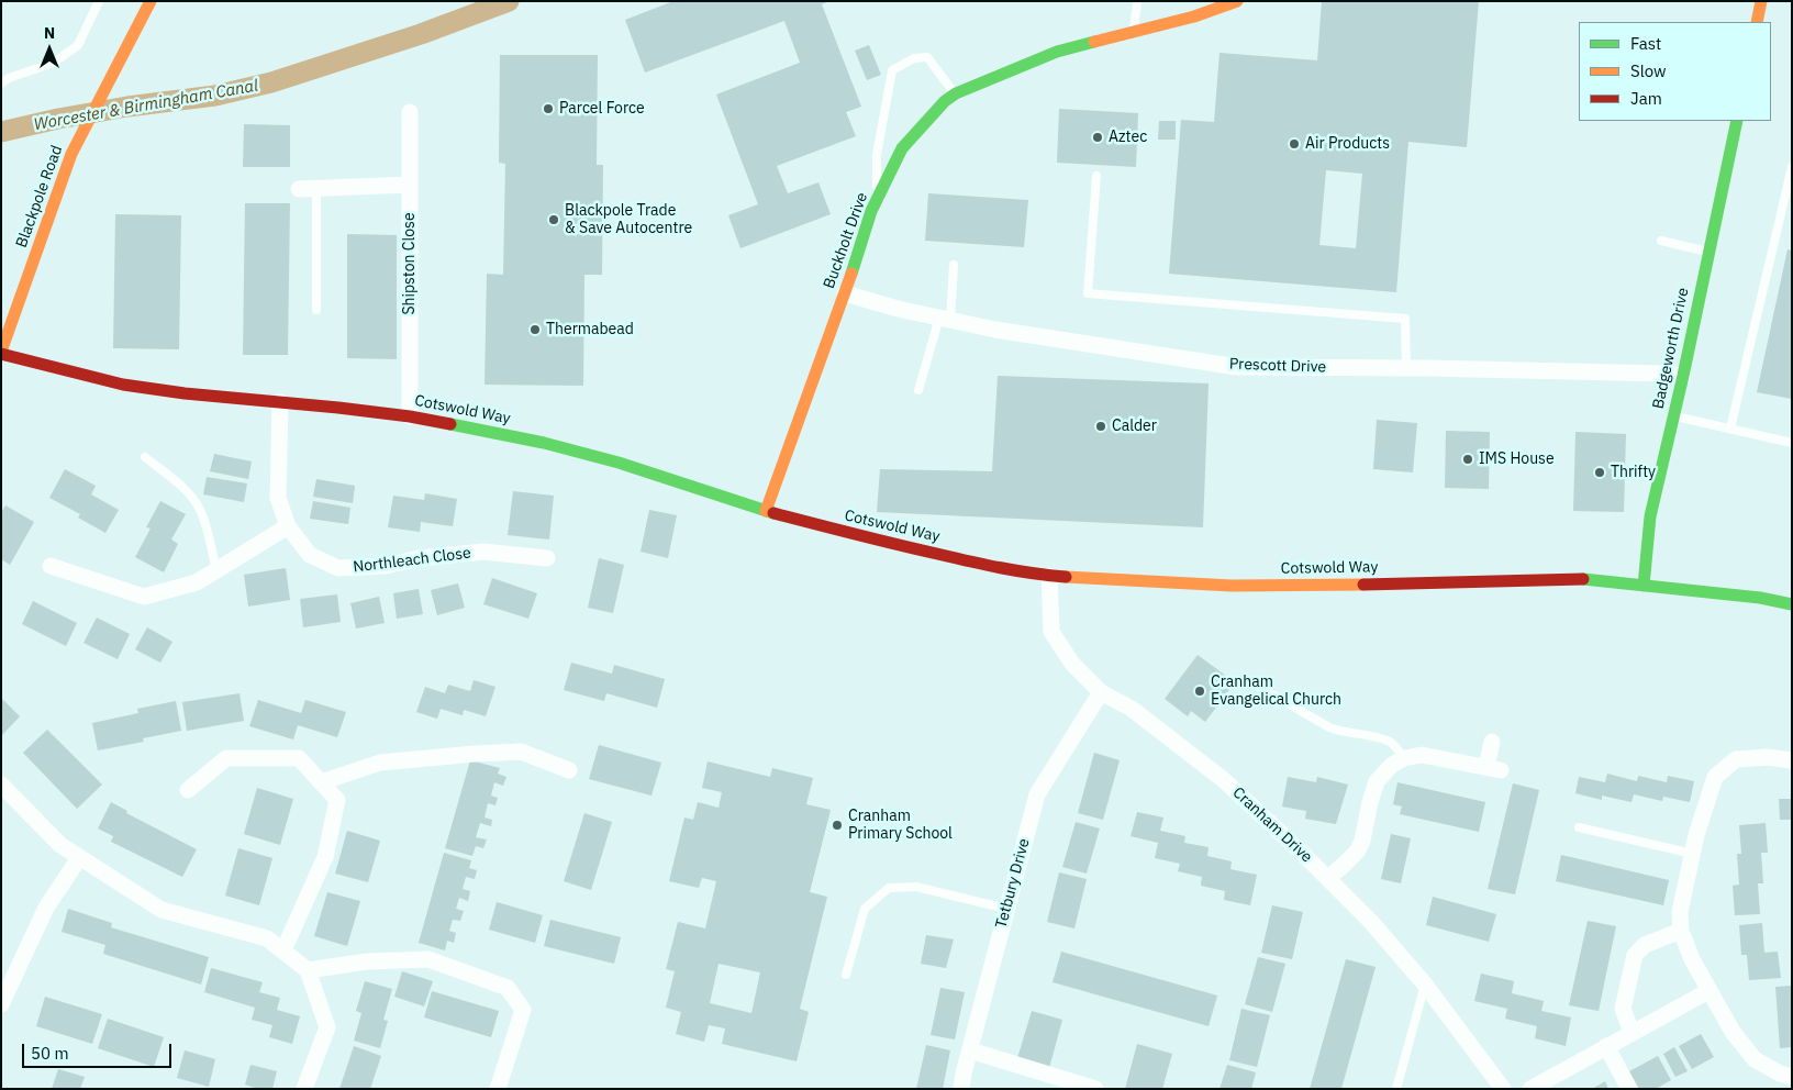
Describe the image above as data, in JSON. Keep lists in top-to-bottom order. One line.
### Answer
{"streets":{"main road":["Blackpole Road","Buckholt Drive","Badgeworth Drive","Cotswold Way"],"street":["Shipston Close","Prescott Drive","Northleach Close","Cranham Drive","Tetbury Drive"]},"crossings":[["Blackpole Road","Cotswold Way"],["Buckholt Drive","Prescott Drive"],["Buckholt Drive","Cotswold Way"],["Shipston Close","Cotswold Way"],["Badgeworth Drive","Prescott Drive"],["Badgeworth Drive","Cotswold Way"],["Cotswold Way","Northleach Close"],["Cotswold Way","Cranham Drive"],["Cranham Drive","Tetbury Drive"]],"water":["Worcester & Birmingham Canal"],"places":["Parcel Force","Aztec","Air Products","Blackpole Trade & Save Autocentre","Thermabead","Calder","IMS House","Thrifty","Cranham Evangelical Church","Cranham Primary School"],"legend":["Fast","Slow","Jam"],"scale_bar":"50 m","north":"top"}
